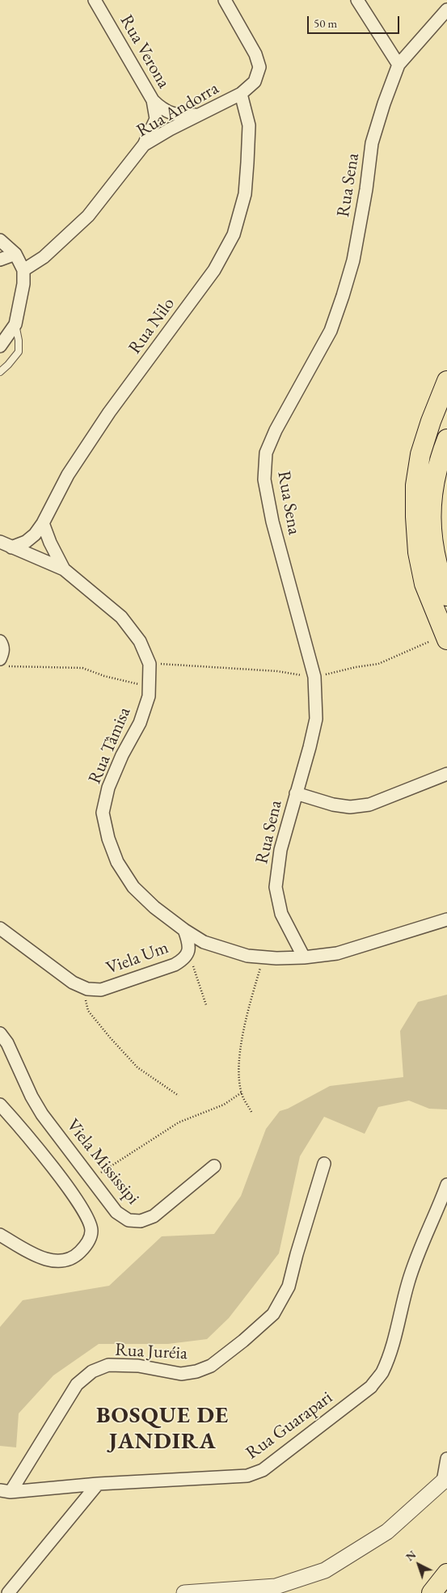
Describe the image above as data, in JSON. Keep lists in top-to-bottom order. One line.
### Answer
{"streets":{"street":["Rua Verona","Rua Andorra","Rua Sena","Rua Nilo","Rua Tâmisa","Viela Um","Viela Mississipi","Rua Juréia","Rua Guarapari"]},"crossings":[["Rua Verona","Rua Andorra"],["Rua Andorra","Rua Nilo"],["Rua Sena","Rua Tâmisa"],["Rua Nilo","Rua Tâmisa"],["Rua Tâmisa","Viela Um"],["Rua Juréia","Rua Guarapari"]],"districts":["BOSQUE DE JANDIRA"],"scale_bar":"50 m","north":"top left"}
